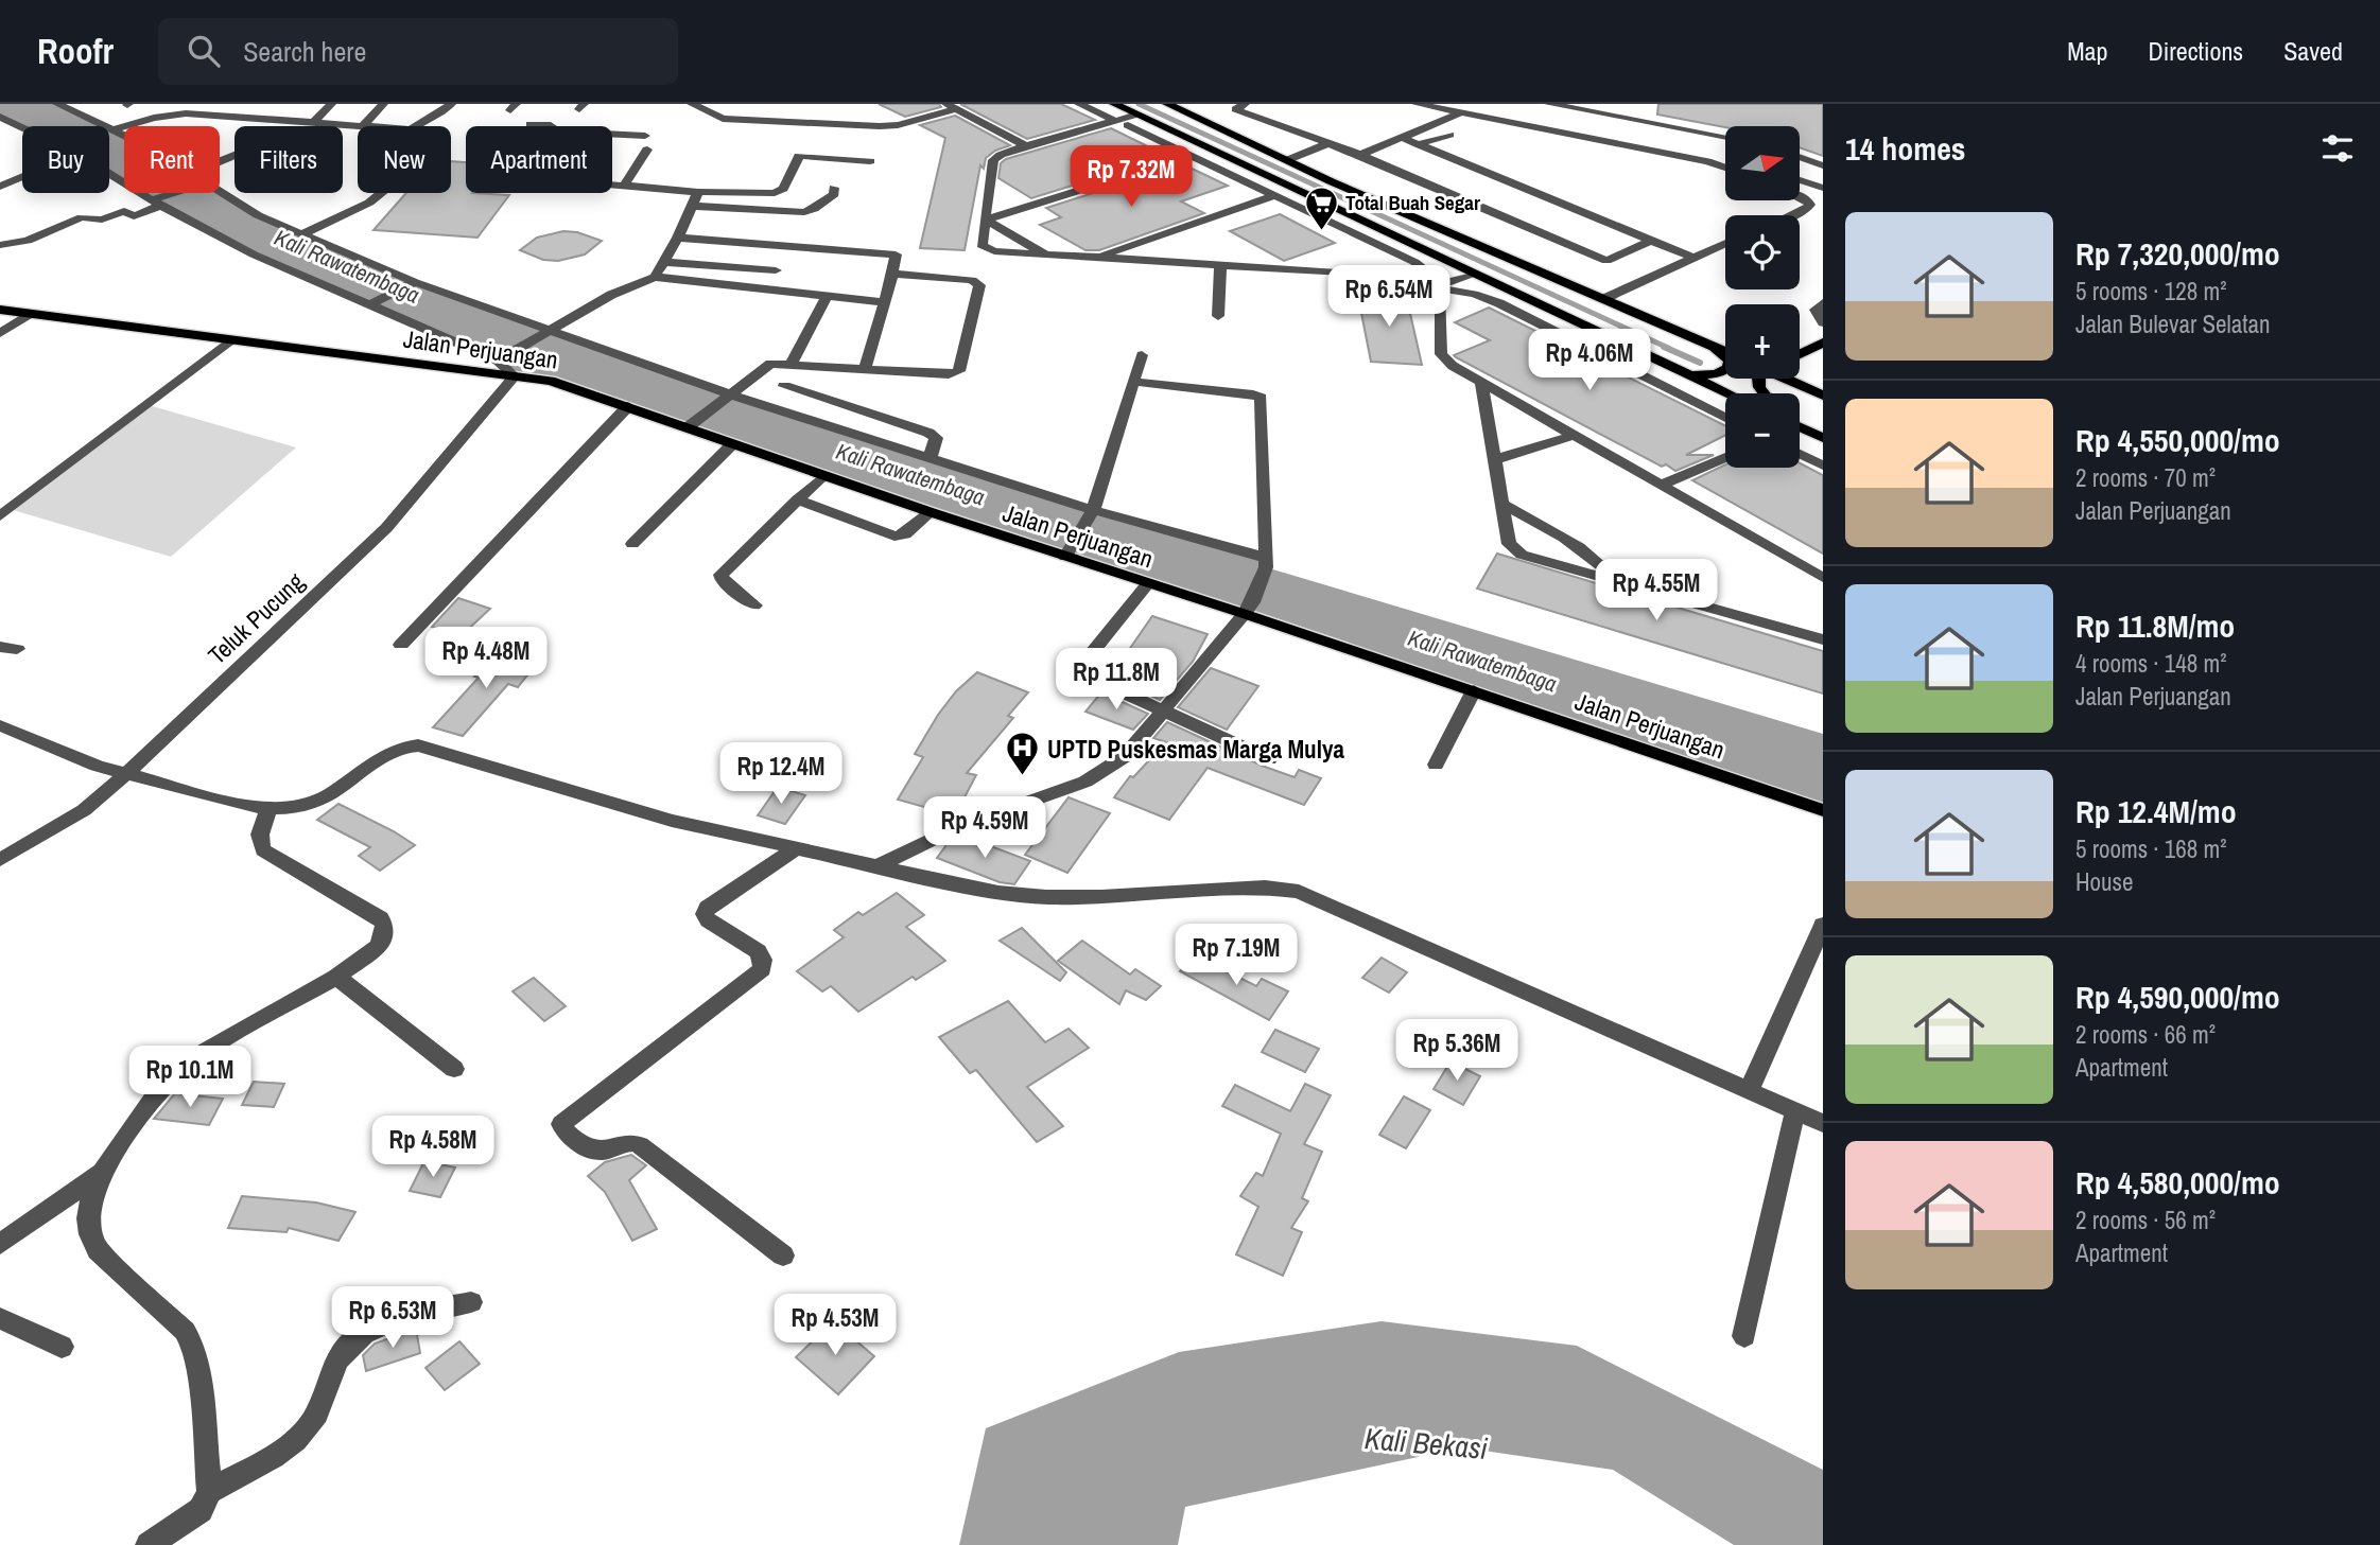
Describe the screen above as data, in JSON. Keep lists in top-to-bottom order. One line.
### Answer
{"streets":{"main road":["Jalan Perjuangan"],"street":["Teluk Pucung"]},"crossings":[["Jalan Perjuangan","Teluk Pucung"]],"water":["Kali Rawatembaga","Kali Bekasi"],"places":{"supermarket":["Total Buah Segar"],"hospital":["UPTD Puskesmas Marga Mulya"]},"north":"right","page":{"header":"Roofr","search":"Search here","nav":["Map","Directions","Saved"],"heading":"14 homes","map_buttons":["+","−"],"chip":["Buy","Rent","Filters","New","Apartment"],"price":["Rp 7.32M","Rp 6.54M","Rp 4.06M","Rp 4.55M","Rp 4.48M","Rp 11.8M","Rp 12.4M","Rp 4.59M","Rp 7.19M","Rp 5.36M","Rp 10.1M","Rp 4.58M","Rp 6.53M","Rp 4.53M"],"list":[{"name":"Rp 7,320,000/mo","note":"5 rooms · 128 m² · Jalan Bulevar Selatan"},{"name":"Rp 4,550,000/mo","note":"2 rooms · 70 m² · Jalan Perjuangan"},{"name":"Rp 11.8M/mo","note":"4 rooms · 148 m² · Jalan Perjuangan"},{"name":"Rp 12.4M/mo","note":"5 rooms · 168 m² · House"},{"name":"Rp 4,590,000/mo","note":"2 rooms · 66 m² · Apartment"},{"name":"Rp 4,580,000/mo","note":"2 rooms · 56 m² · Apartment"}]}}
